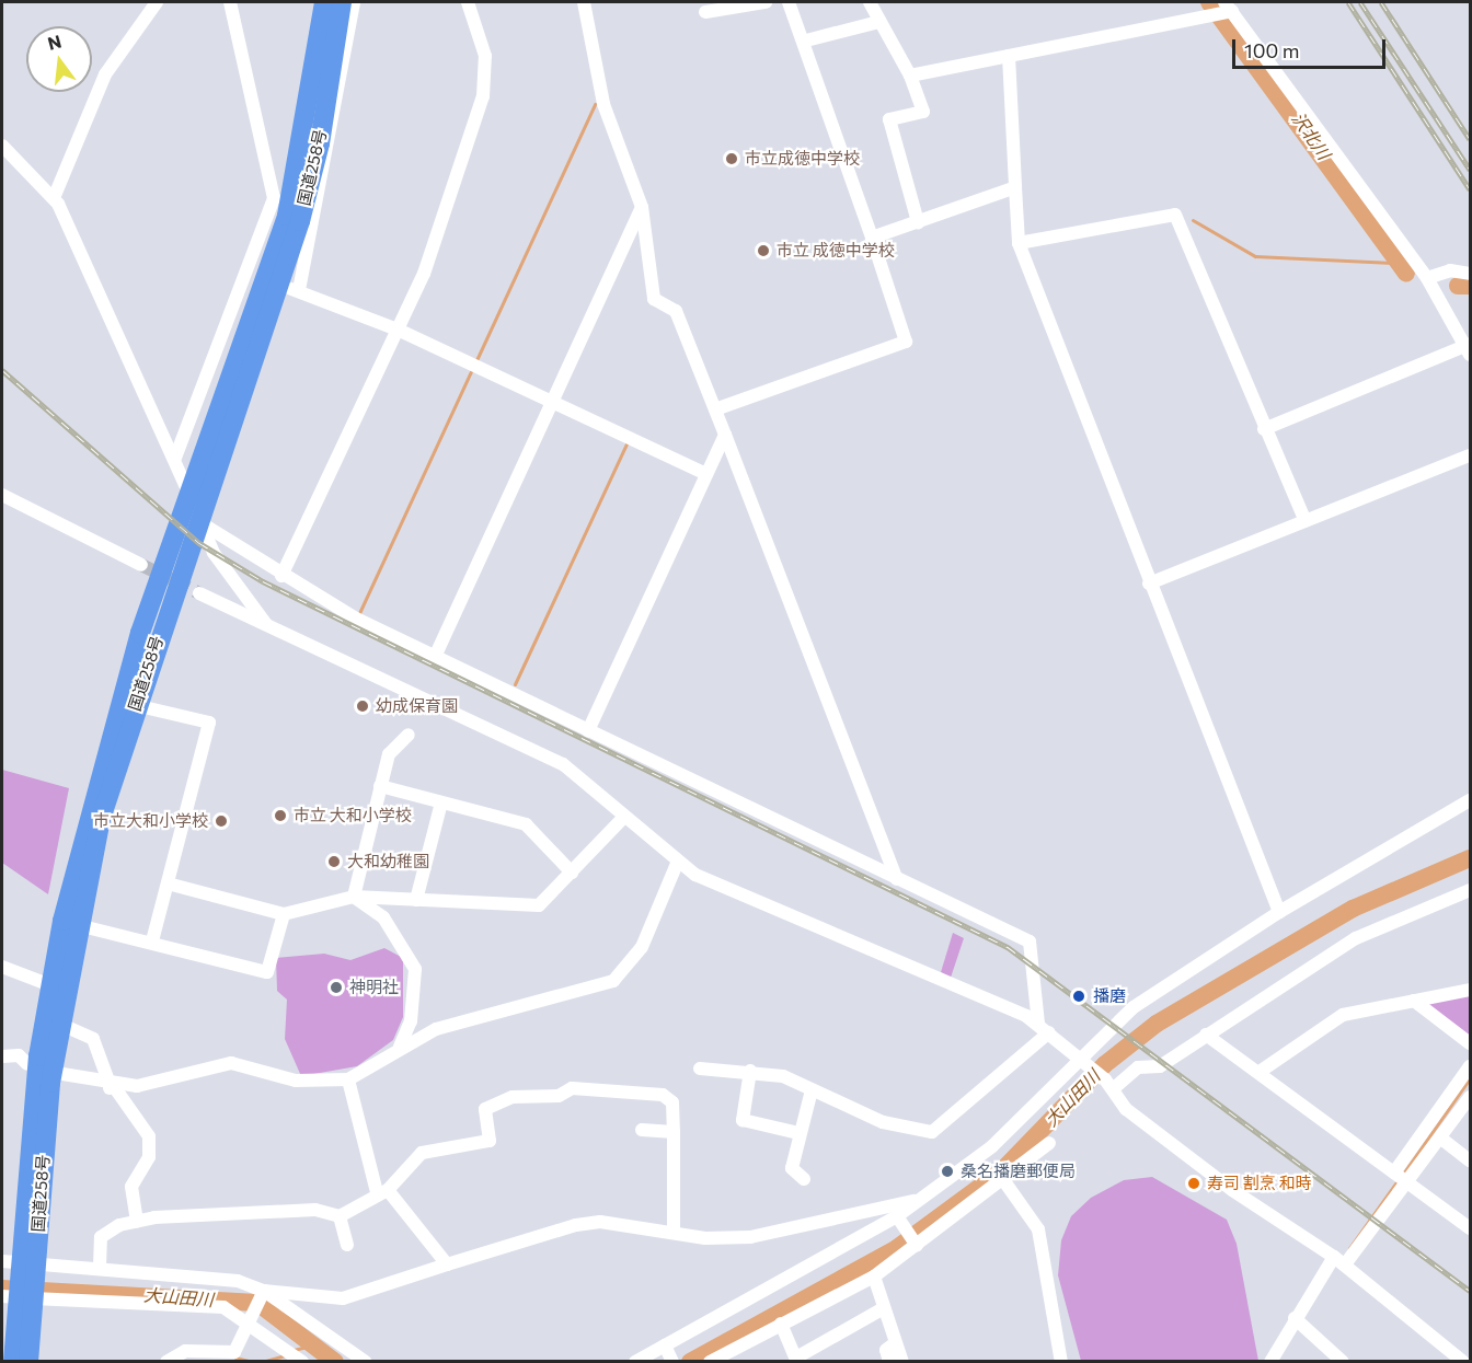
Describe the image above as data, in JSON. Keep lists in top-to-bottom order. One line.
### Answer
{"streets":{"highway":["国道258号"]},"water":["沢北川","大山田川"],"places":["市立成徳中学校","市立 成徳中学校","幼成保育園","市立 大和小学校","市立大和小学校","大和幼稚園","神明社","播磨","桑名播磨郵便局","寿司 割烹 和時"],"scale_bar":"100 m","north":"top"}
